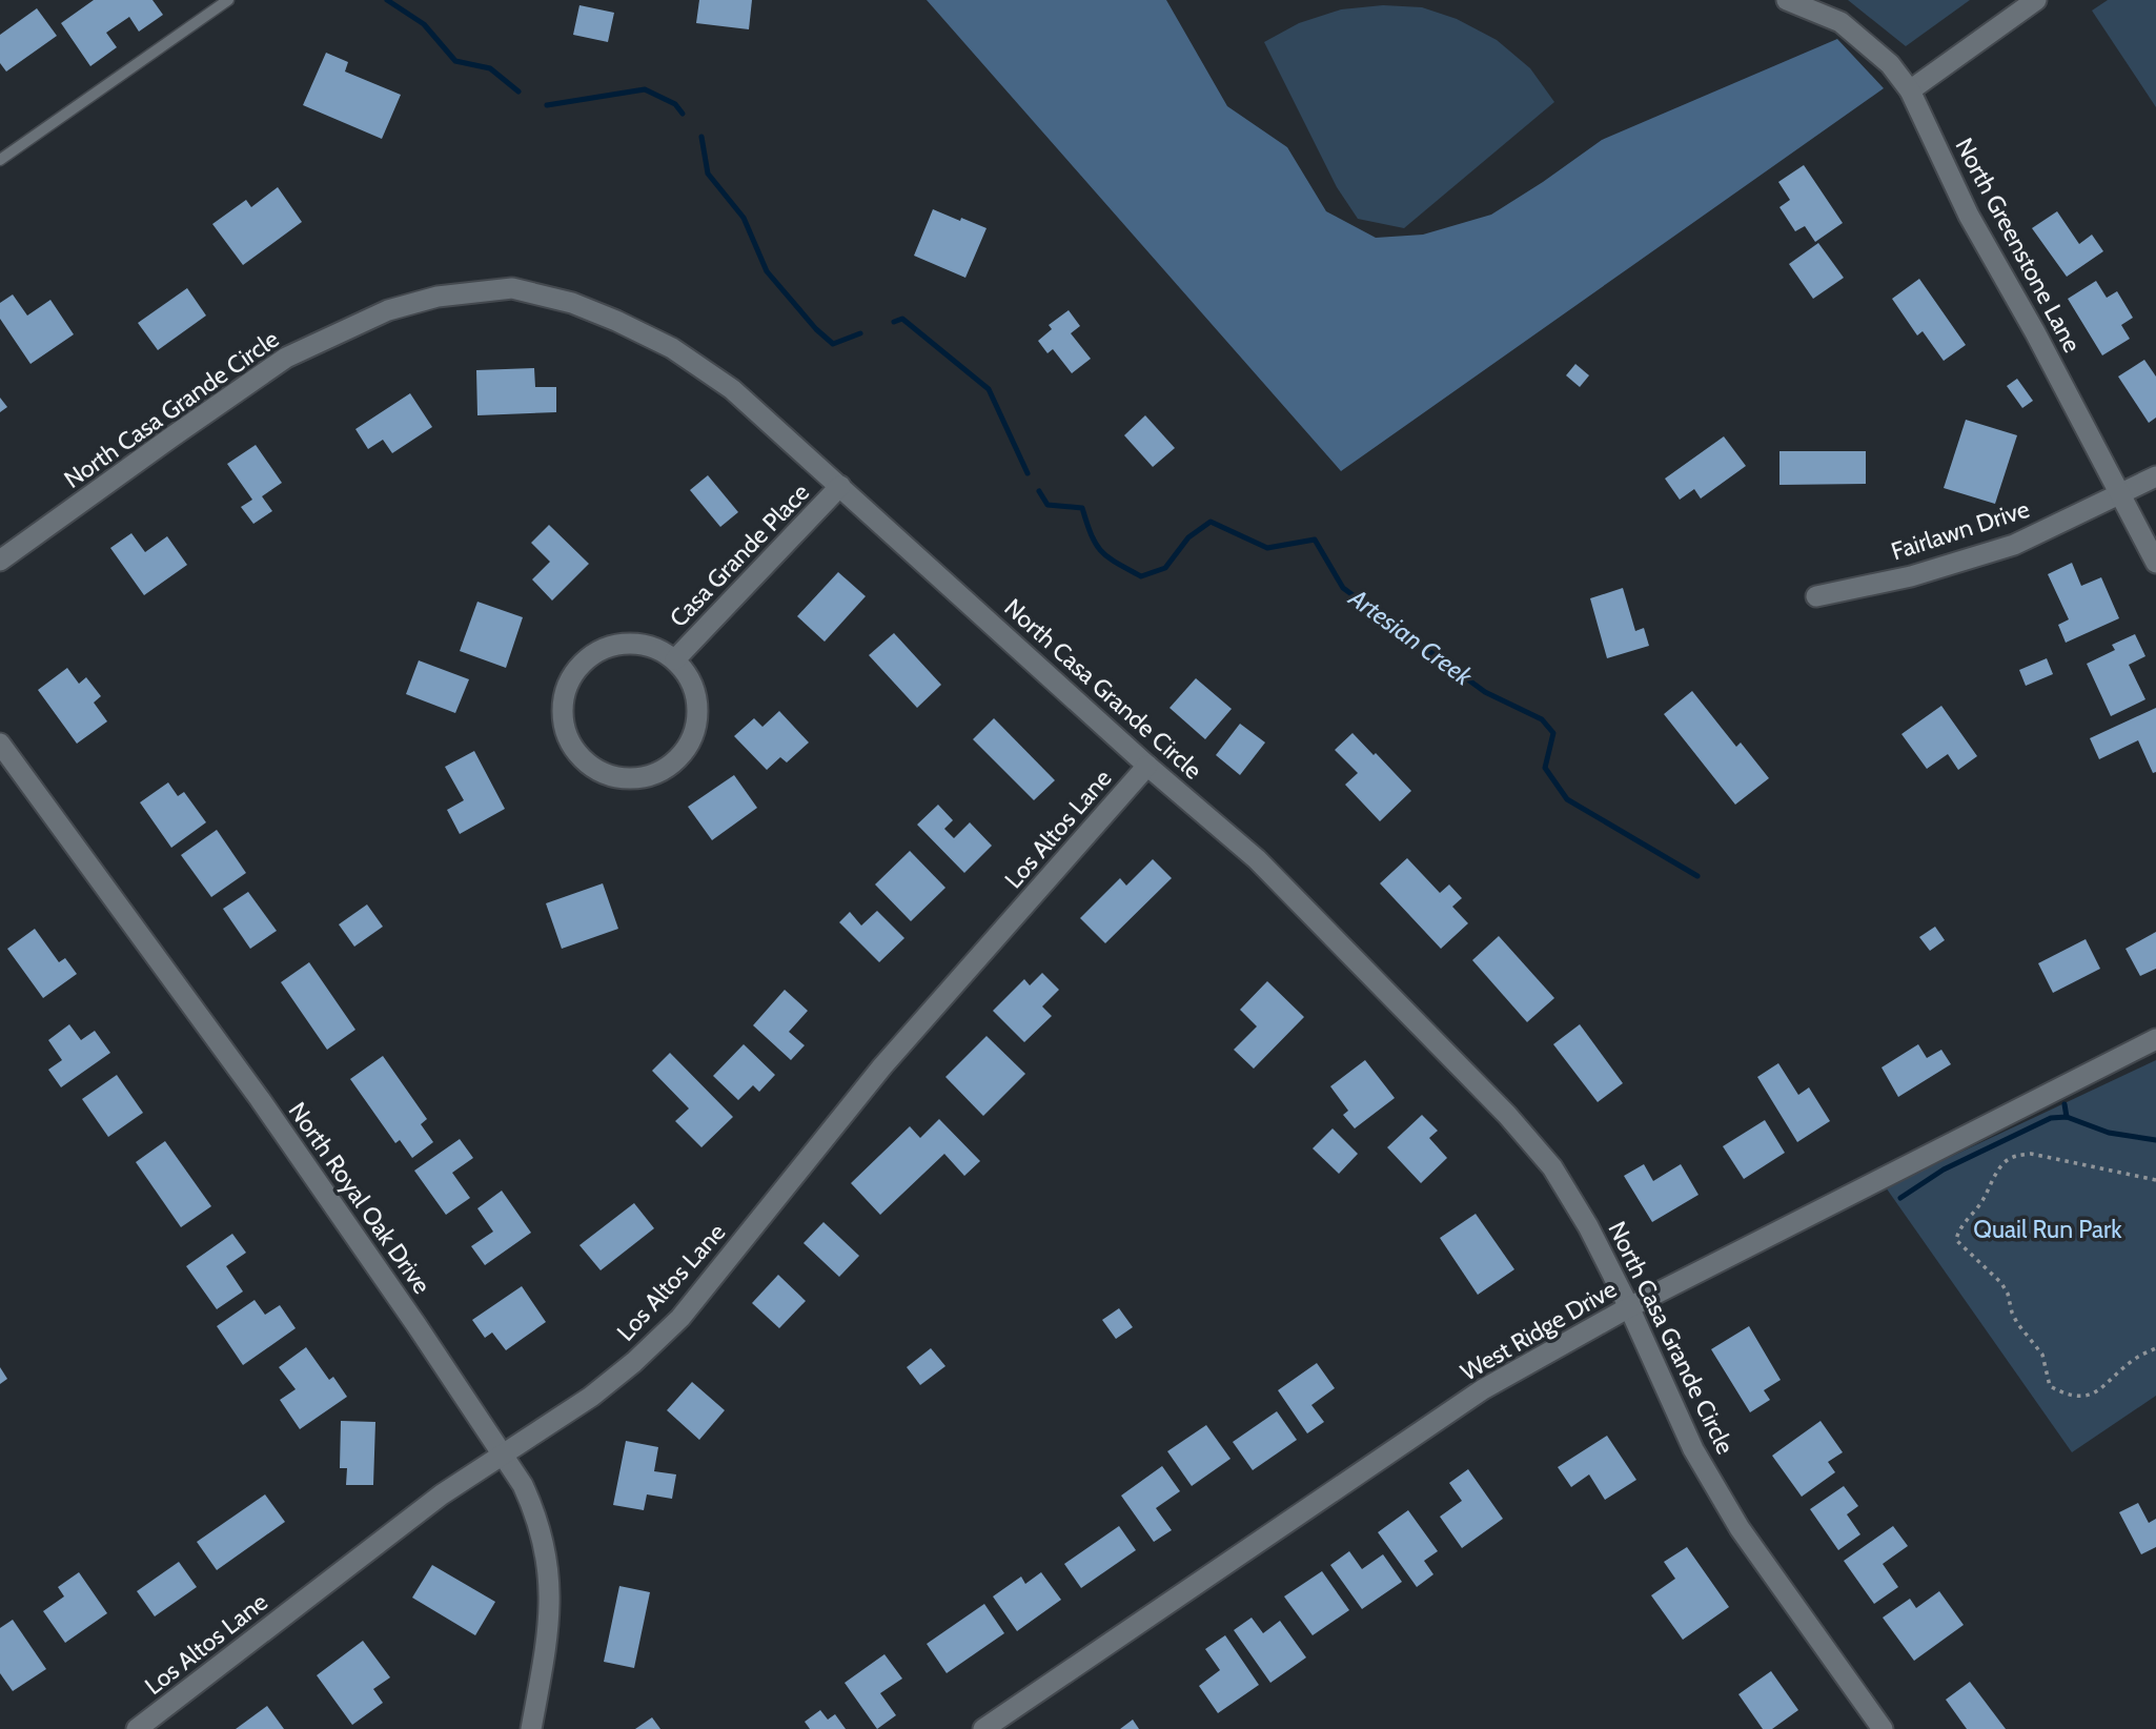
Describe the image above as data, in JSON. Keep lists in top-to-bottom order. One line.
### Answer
{"streets":{"street":["North Greenstone Lane","North Casa Grande Circle","Fairlawn Drive","Casa Grande Place","Los Altos Lane","North Royal Oak Drive","West Ridge Drive"]},"crossings":[["North Greenstone Lane","Fairlawn Drive"],["North Casa Grande Circle","Casa Grande Place"],["North Casa Grande Circle","Los Altos Lane"],["North Casa Grande Circle","West Ridge Drive"],["Los Altos Lane","North Royal Oak Drive"]],"water":["Artesian Creek"],"parks":["Quail Run Park"]}
